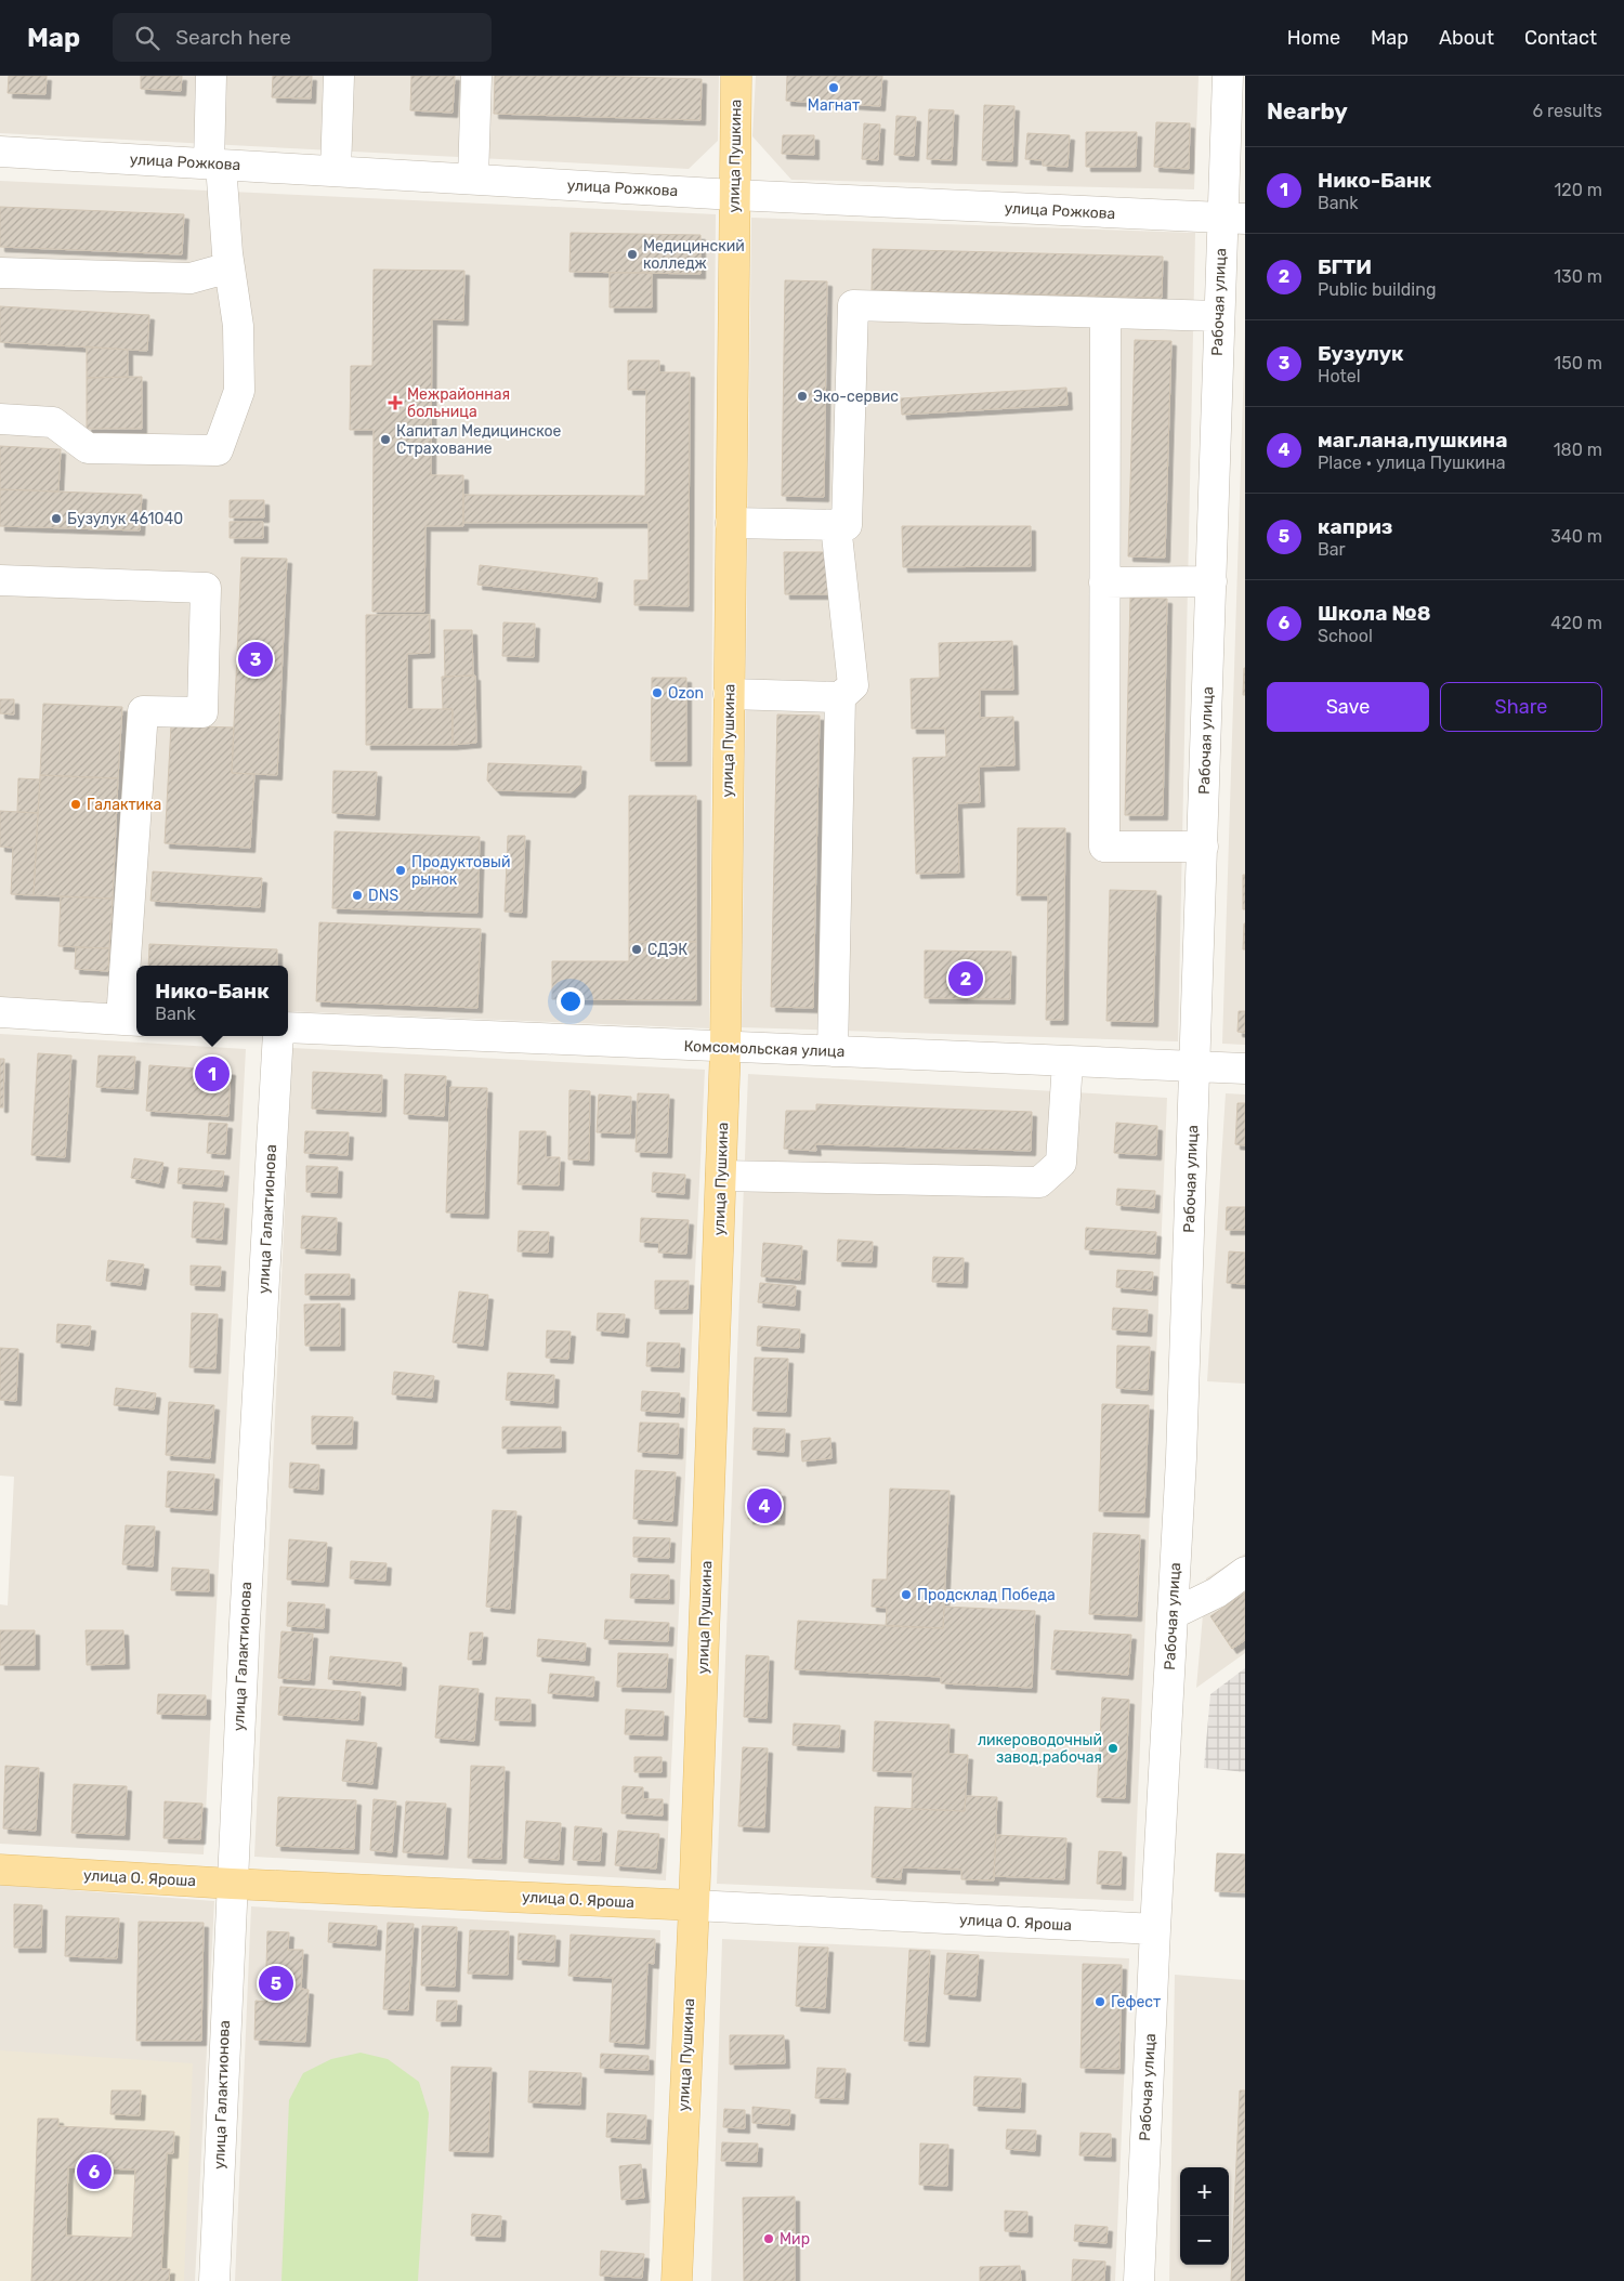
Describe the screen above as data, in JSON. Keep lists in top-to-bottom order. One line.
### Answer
{"streets":{"main road":["улица Пушкина","улица О. Яроша"],"street":["улица Рожкова","Рабочая улица","Комсомольская улица","улица Галактионова"]},"crossings":[["улица Пушкина","улица Рожкова"],["улица Пушкина","Комсомольская улица"],["улица Пушкина","улица О. Яроша"],["улица Рожкова","Рабочая улица"],["Рабочая улица","Комсомольская улица"],["Рабочая улица","улица О. Яроша"],["улица Галактионова","улица О. Яроша"]],"places":{"other":["Магнат","Медицинский колледж","Эко-сервис","Капитал Медицинское Страхование","Бузулук 461040","Ozon","Галактика","Продуктовый рынок","DNS","СДЭК","Продсклад Победа","ликероводочный завод,рабочая","Гефест","Мир"],"health":["Межрайонная больница"]},"page":{"header":"Map","search":"Search here","nav":["Home","Map","About","Contact"],"heading":["Nearby","6 results"],"list":[{"mark":"1","name":"Нико-Банк","note":"Bank","value":"120 m"},{"mark":"2","name":"БГТИ","note":"Public building","value":"130 m"},{"mark":"3","name":"Бузулук","note":"Hotel","value":"150 m"},{"mark":"4","name":"маг.лана,пушкина","note":"Place · улица Пушкина","value":"180 m"},{"mark":"5","name":"каприз","note":"Bar","value":"340 m"},{"mark":"6","name":"Школа №8","note":"School","value":"420 m"}],"pins":["3","2","1","4","5","6"],"buttons":["Save","Share"],"popup":["Нико-Банк","Bank"],"map_buttons":["+","−"]}}
